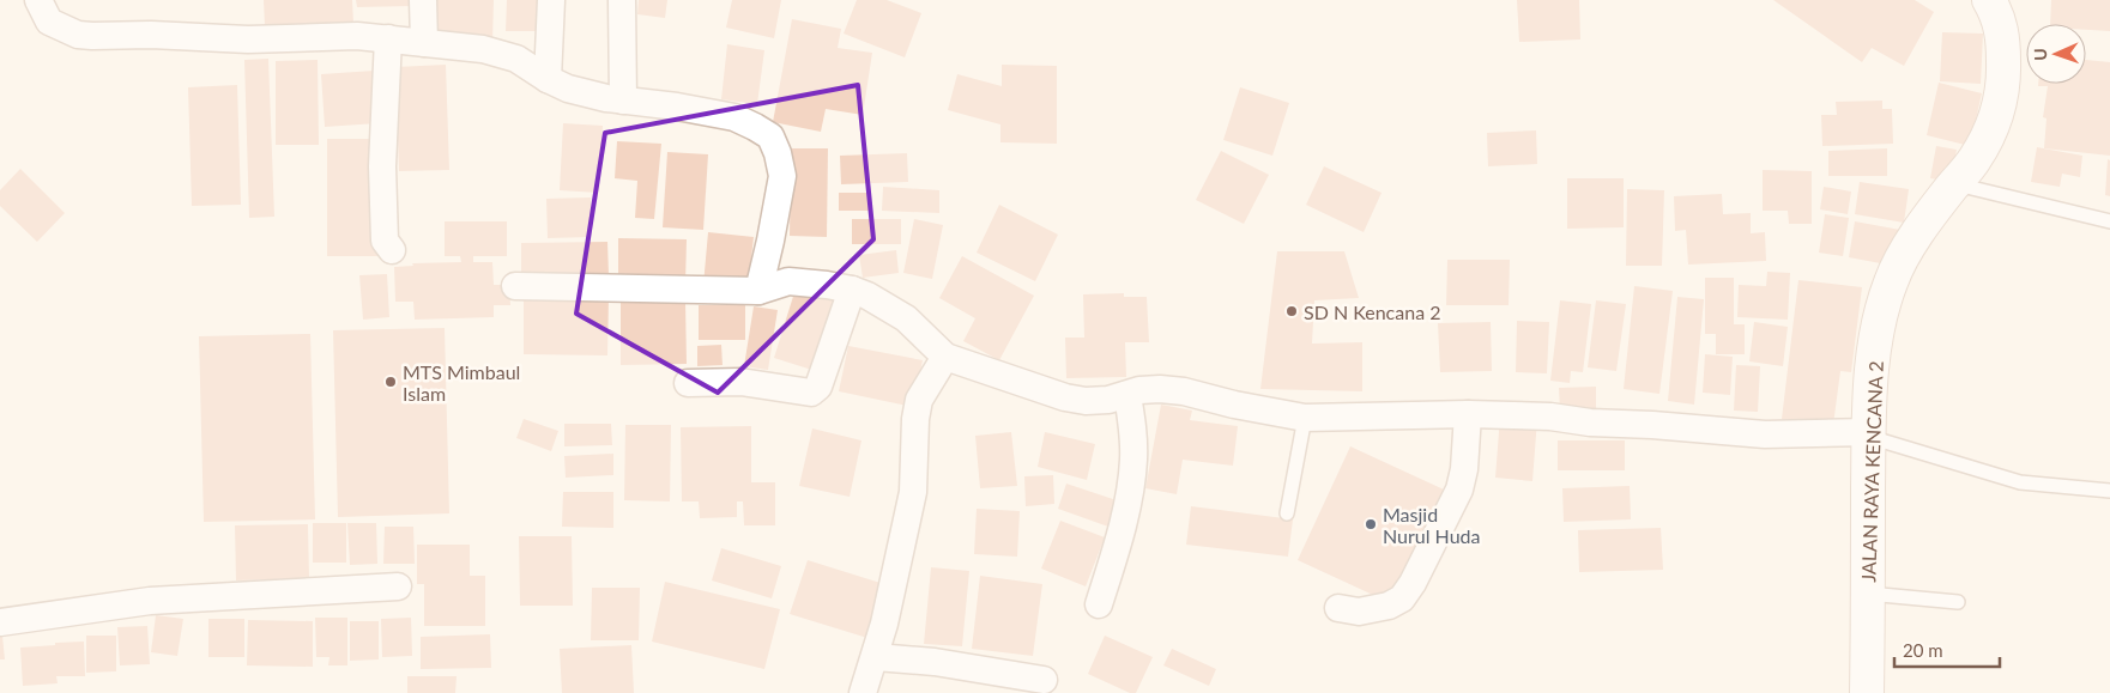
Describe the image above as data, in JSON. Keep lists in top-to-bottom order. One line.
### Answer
{"streets":{"street":["JALAN RAYA KENCANA 2"]},"places":["SD N Kencana 2","MTS Mimbaul Islam","Masjid Nurul Huda"],"scale_bar":"20 m","north":"left"}
